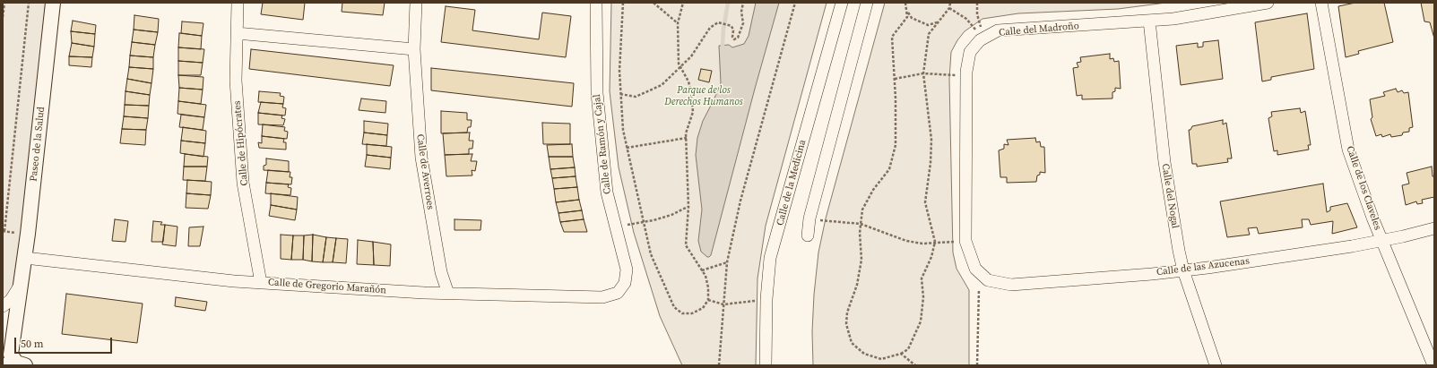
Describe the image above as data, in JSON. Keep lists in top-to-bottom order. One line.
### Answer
{"streets":{"street":["Calle del Madroño","Calle de Hipócrates","Paseo de la Salud","Calle de Ramón y Cajal","Calle de Averroes","Calle de la Medicina","Calle de los Claveles","Calle del Nogal","Calle de las Azucenas","Calle de Gregorio Marañón"]},"crossings":[["Calle del Madroño","Calle del Nogal"],["Calle del Madroño","Calle de las Azucenas"],["Calle de Hipócrates","Calle de Gregorio Marañón"],["Paseo de la Salud","Calle de Gregorio Marañón"],["Calle de Ramón y Cajal","Calle de Gregorio Marañón"],["Calle de Averroes","Calle de Gregorio Marañón"],["Calle de los Claveles","Calle de las Azucenas"],["Calle del Nogal","Calle de las Azucenas"]],"parks":["Parque de los Derechos Humanos"],"scale_bar":"50 m"}
